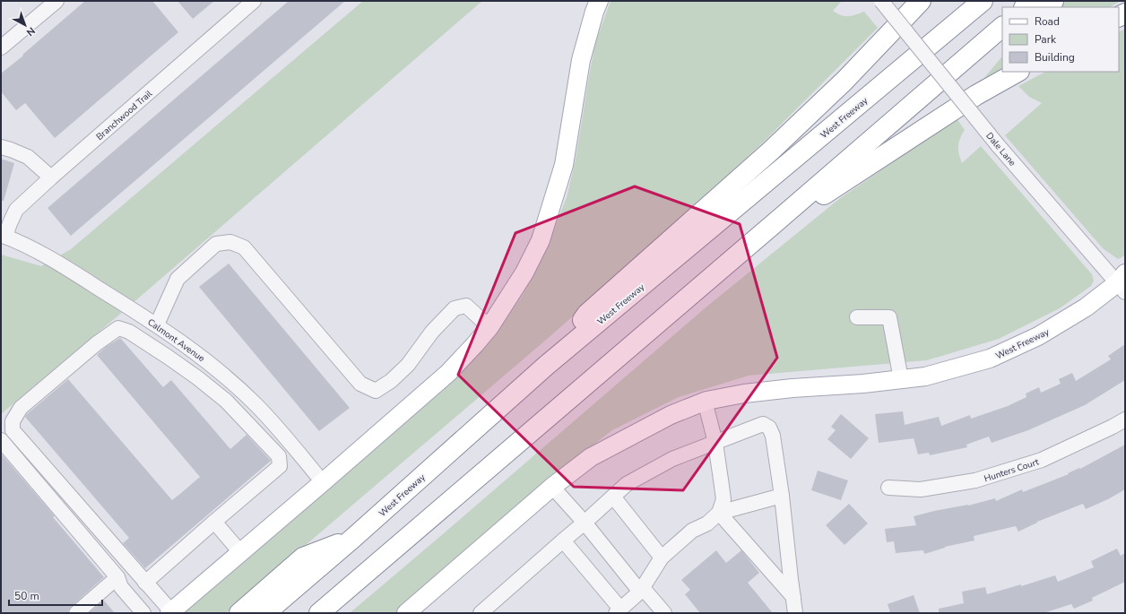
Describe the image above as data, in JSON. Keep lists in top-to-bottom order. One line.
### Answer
{"streets":{"highway":["West Freeway"],"street":["Branchwood Trail","Dale Lane","Calmont Avenue","Hunters Court"]},"crossings":[["Branchwood Trail","Calmont Avenue"],["West Freeway","Dale Lane"]],"legend":["Road","Park","Building"],"scale_bar":"50 m","north":"bottom right"}
